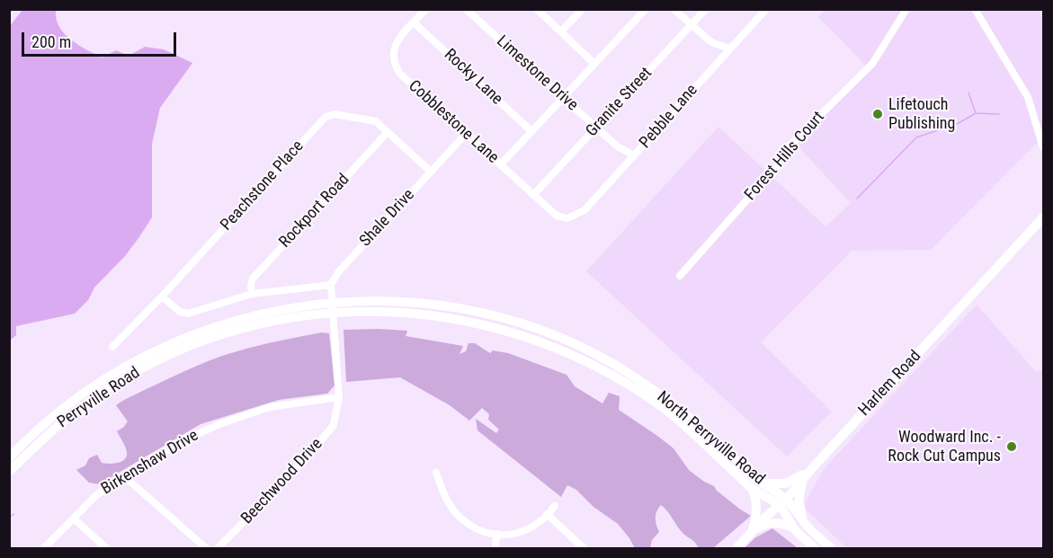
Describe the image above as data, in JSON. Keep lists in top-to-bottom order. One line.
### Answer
{"streets":{"main road":["Harlem Road","Perryville Road","North Perryville Road"],"street":["Limestone Drive","Rocky Lane","Granite Street","Pebble Lane","Cobblestone Lane","Forest Hills Court","Peachstone Place","Rockport Road","Shale Drive","Birkenshaw Drive","Beechwood Drive"]},"crossings":[["Limestone Drive","Granite Street"],["Limestone Drive","Pebble Lane"],["Rocky Lane","Cobblestone Lane"],["Granite Street","Cobblestone Lane"],["Pebble Lane","Cobblestone Lane"],["Cobblestone Lane","Shale Drive"],["Peachstone Place","Rockport Road"],["Peachstone Place","Shale Drive"],["Harlem Road","North Perryville Road"],["Perryville Road","North Perryville Road"],["North Perryville Road","Beechwood Drive"],["Birkenshaw Drive","Beechwood Drive"]],"places":["Lifetouch Publishing","Woodward Inc. - Rock Cut Campus"],"scale_bar":"200 m"}
